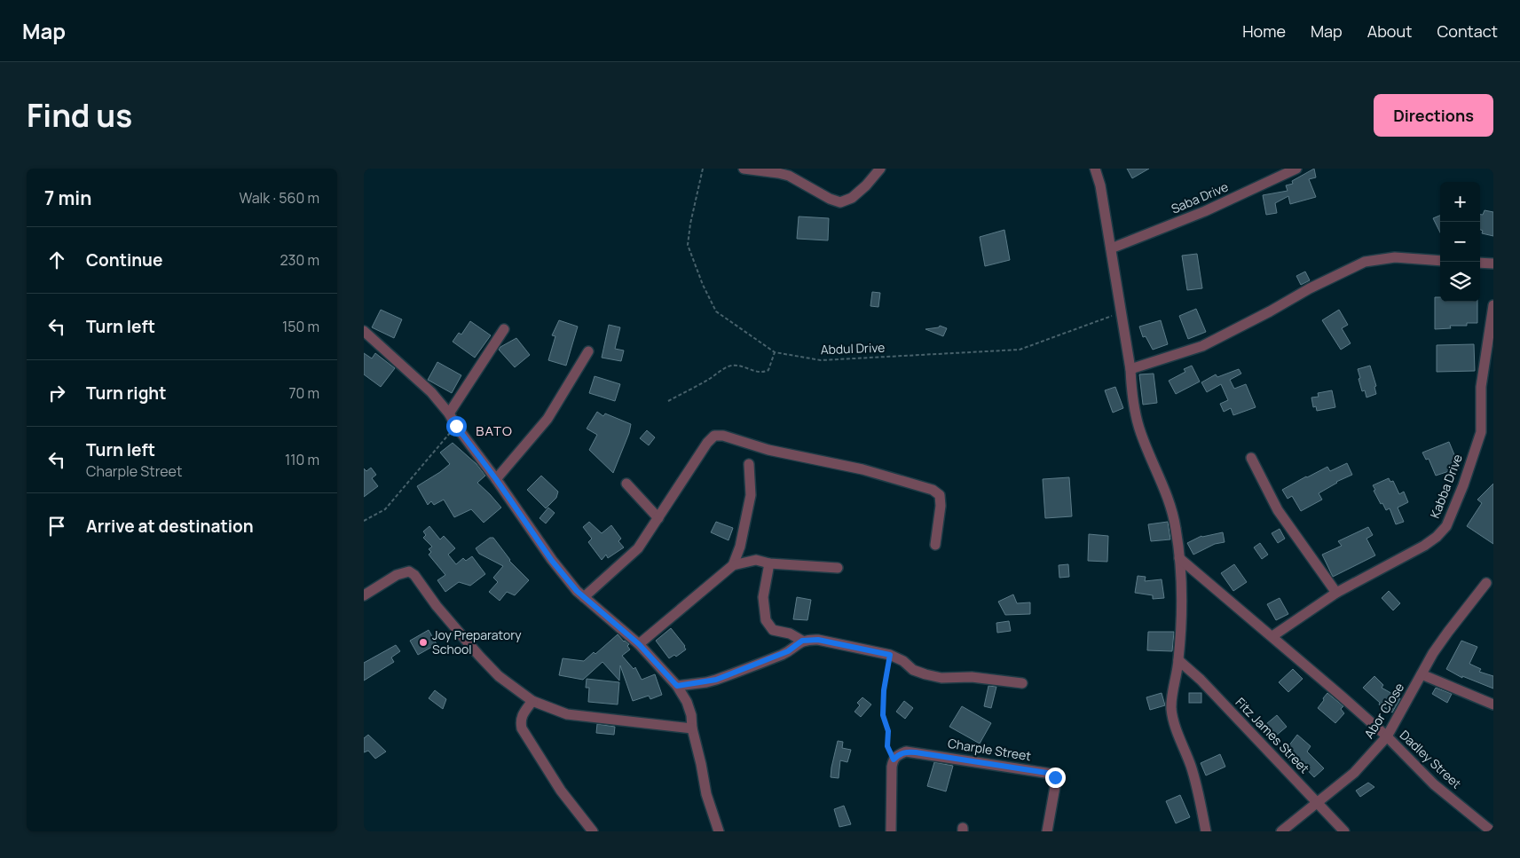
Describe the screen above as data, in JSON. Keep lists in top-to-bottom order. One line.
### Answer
{"streets":{"street":["Saba Drive","Kabba Drive","Abor Close","Fitz James Street","Charple Street","Dadley Street"],"path":["Abdul Drive"]},"crossings":[["Kabba Drive","Dadley Street"],["Abor Close","Fitz James Street"],["Abor Close","Dadley Street"]],"districts":["BATO"],"places":["Joy Preparatory School"],"page":{"header":"Map","nav":["Home","Map","About","Contact"],"title":"Find us","buttons":"Directions","heading":["7 min","Walk · 560 m"],"map_buttons":["+","−"],"list":[["Continue","230 m"],["Turn left","150 m"],["Turn right","70 m"],["Turn left","Charple Street","110 m"],"Arrive at destination"]}}
